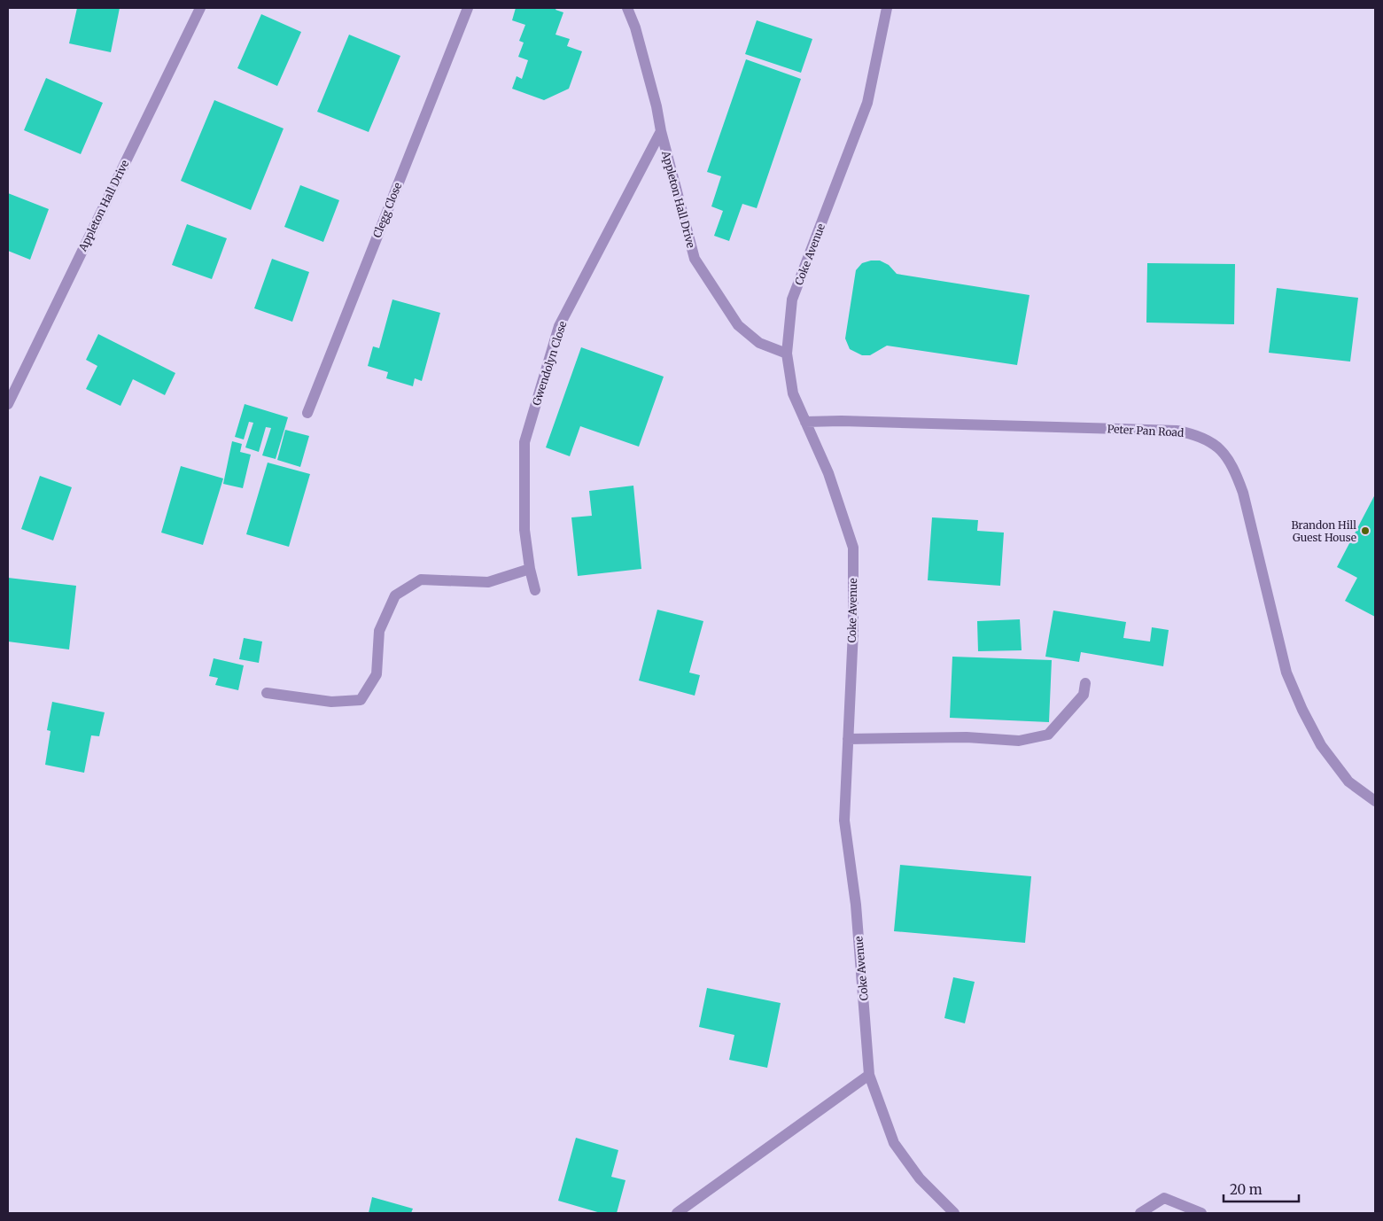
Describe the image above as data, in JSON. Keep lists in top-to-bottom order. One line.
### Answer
{"streets":{"street":["Appleton Hall Drive","Clegg Close","Coke Avenue","Gwendolyn Close","Peter Pan Road"]},"crossings":[["Appleton Hall Drive","Coke Avenue"],["Appleton Hall Drive","Gwendolyn Close"],["Coke Avenue","Peter Pan Road"]],"places":["Brandon Hill Guest House"],"scale_bar":"20 m"}
